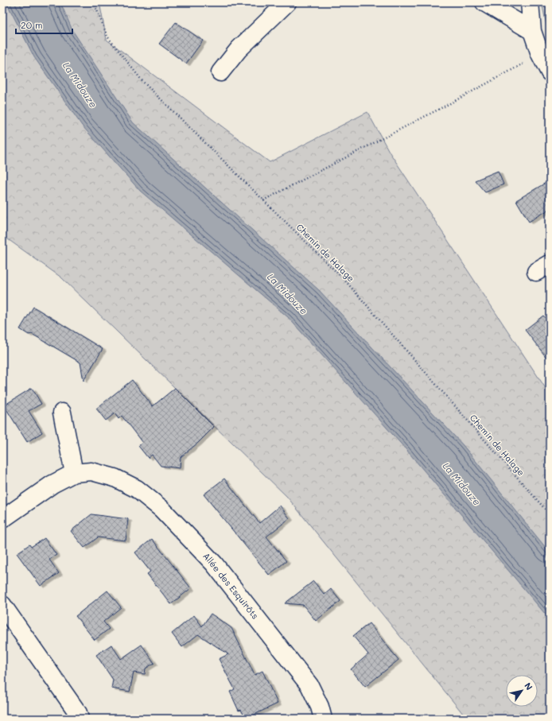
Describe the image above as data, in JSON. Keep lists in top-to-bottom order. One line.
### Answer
{"streets":{"street":["Allée des Esquirôts"],"path":["Chemin de Halage"]},"water":["La Midouze"],"scale_bar":"20 m","north":"top right"}
